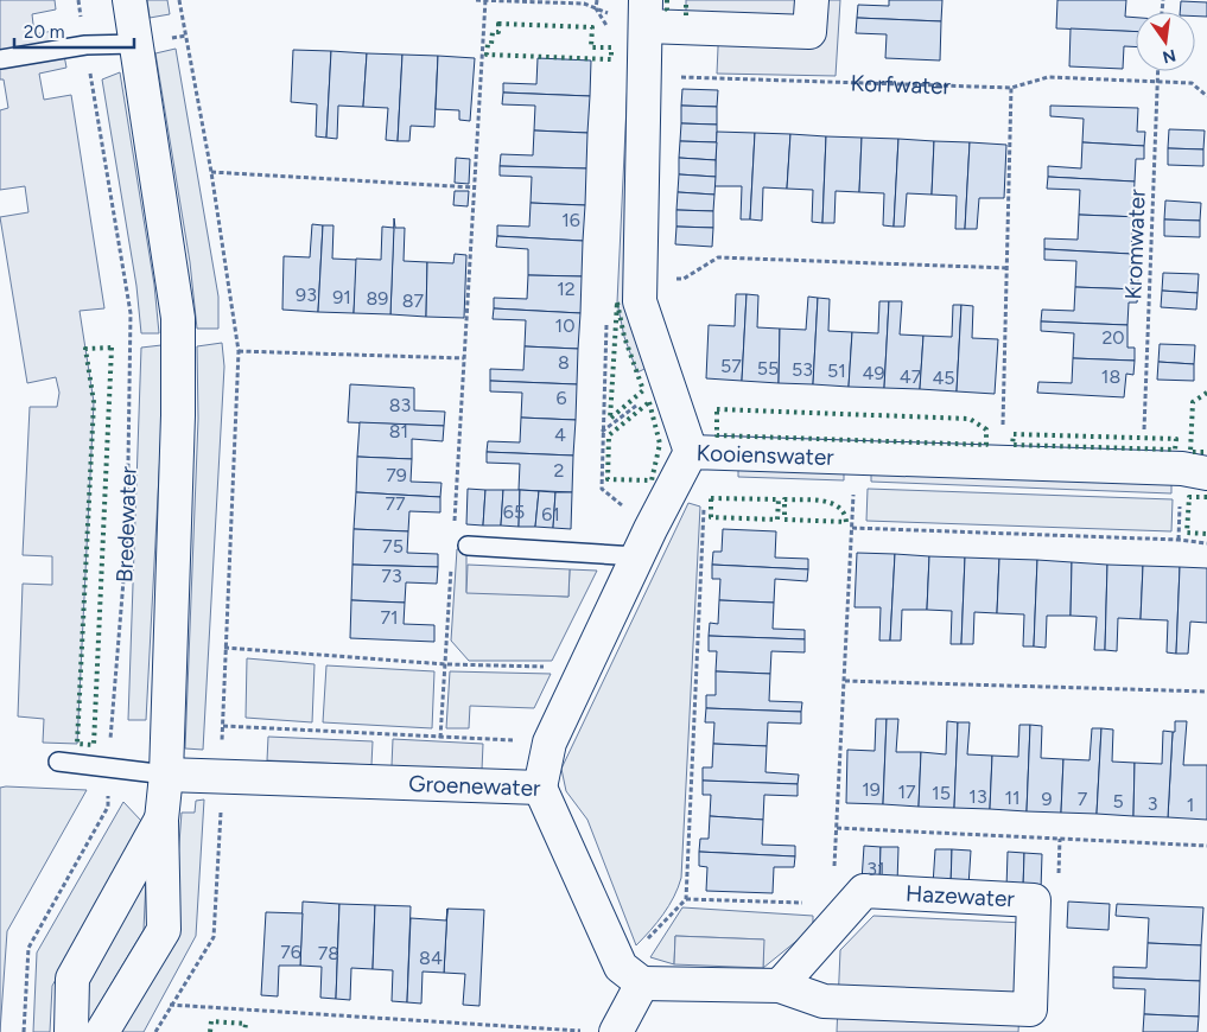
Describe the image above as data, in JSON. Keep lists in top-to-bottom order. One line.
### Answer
{"streets":{"street":["Kooienswater","Groenewater","Hazewater"],"path":["Korfwater","Kromwater","Bredewater"]},"crossings":[["Korfwater","Kromwater"],["Kooienswater","Groenewater"],["Groenewater","Hazewater"]],"house_numbers":["16","12","93","91","89","87","10","20","8","57","55","53","51","49","47","18","45","6","83","81","4","2","79","77","65","61","75","73","71","19","17","15","13","11","9","7","5","3","1","31","76","78","84"],"scale_bar":"20 m","north":"bottom"}
